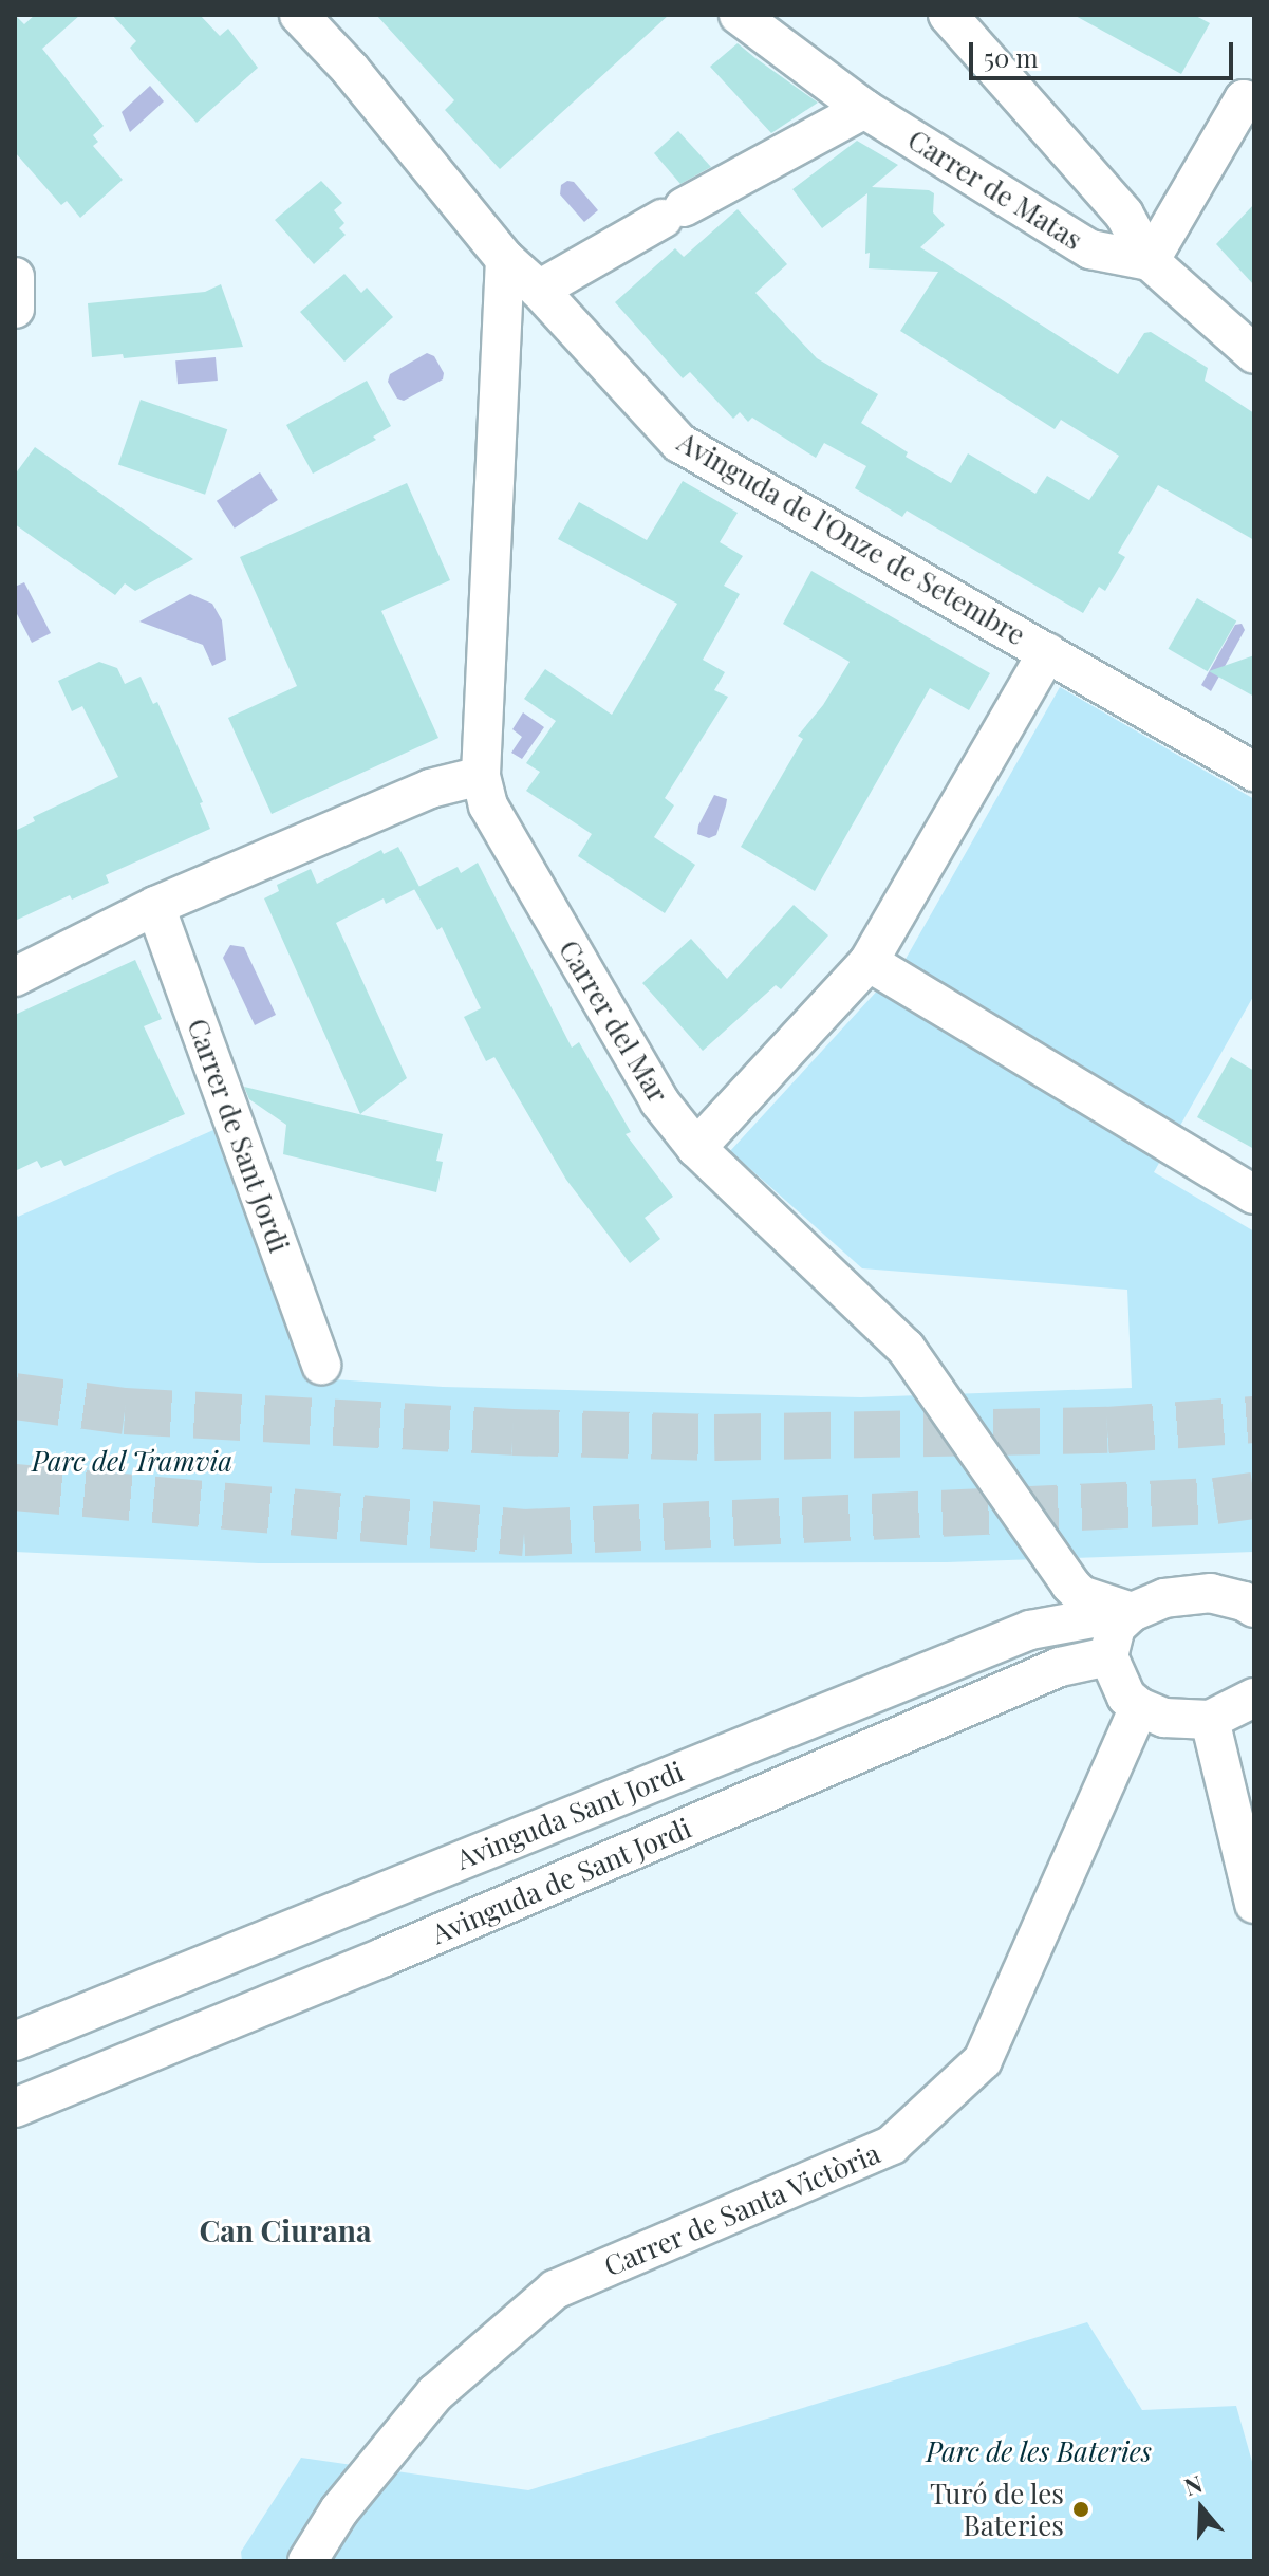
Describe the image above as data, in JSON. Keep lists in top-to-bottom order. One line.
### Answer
{"streets":{"street":["Carrer de Matas","Avinguda de l'Onze de Setembre","Carrer del Mar","Carrer de Sant Jordi","Avinguda Sant Jordi","Avinguda de Sant Jordi","Carrer de Santa Victòria"]},"crossings":[["Avinguda de l'Onze de Setembre","Carrer del Mar"],["Carrer del Mar","Avinguda Sant Jordi"]],"districts":["Can Ciurana"],"parks":["Parc del Tramvia","Parc de les Bateries"],"places":["Turó de les Bateries"],"scale_bar":"50 m","north":"top"}
